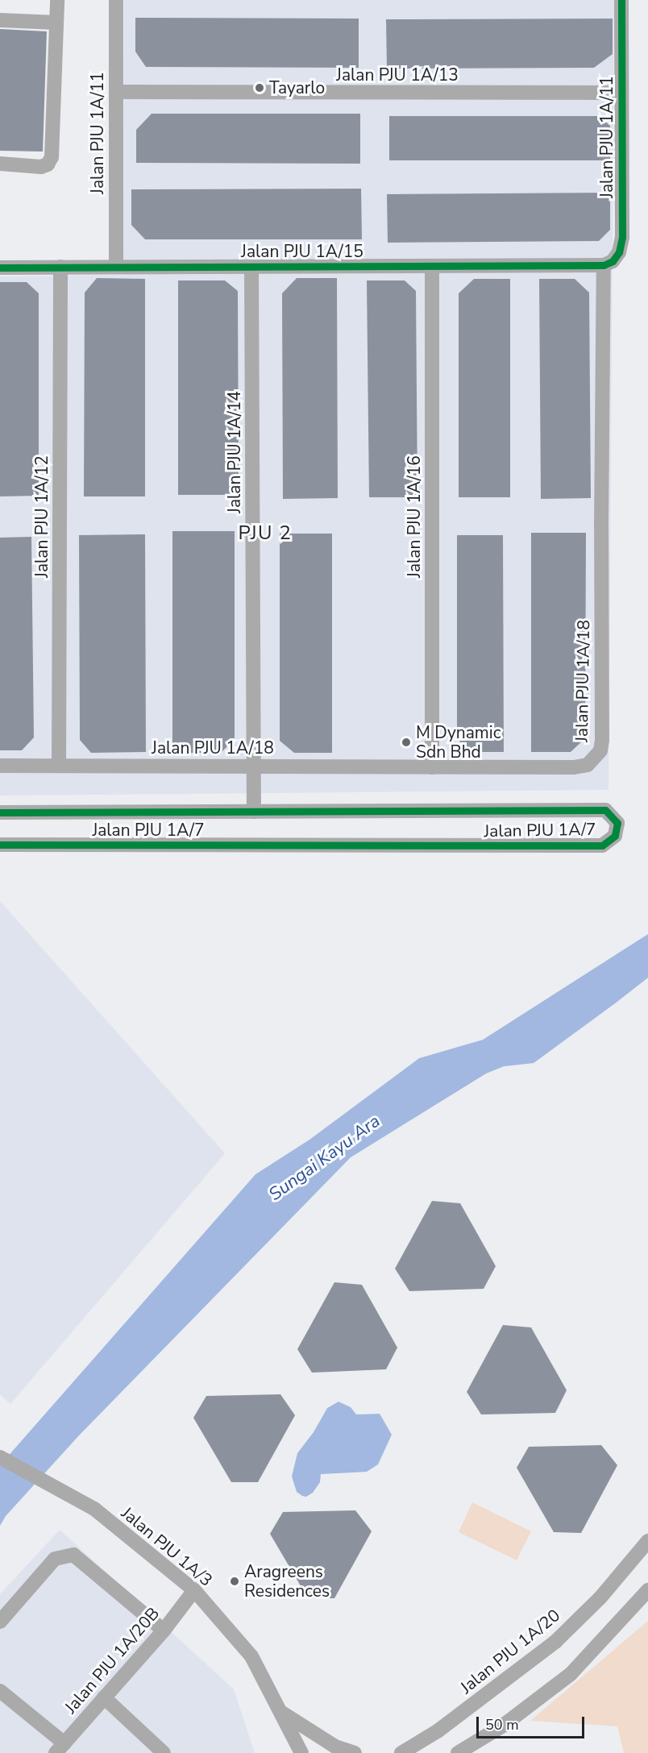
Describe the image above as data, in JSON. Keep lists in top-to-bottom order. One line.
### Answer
{"streets":{"street":["Jalan PJU 1A/13","Jalan PJU 1A/11","Jalan PJU 1A/15","Jalan PJU 1A/14","Jalan PJU 1A/12","Jalan PJU 1A/16","Jalan PJU 1A/18","Jalan PJU 1A/7","Jalan PJU 1A/3","Jalan PJU 1A/20","Jalan PJU 1A/20B"]},"crossings":[["Jalan PJU 1A/13","Jalan PJU 1A/11"],["Jalan PJU 1A/11","Jalan PJU 1A/15"],["Jalan PJU 1A/11","Jalan PJU 1A/18"],["Jalan PJU 1A/15","Jalan PJU 1A/14"],["Jalan PJU 1A/15","Jalan PJU 1A/12"],["Jalan PJU 1A/15","Jalan PJU 1A/16"],["Jalan PJU 1A/15","Jalan PJU 1A/18"],["Jalan PJU 1A/14","Jalan PJU 1A/18"],["Jalan PJU 1A/14","Jalan PJU 1A/7"],["Jalan PJU 1A/12","Jalan PJU 1A/18"],["Jalan PJU 1A/16","Jalan PJU 1A/18"],["Jalan PJU 1A/3","Jalan PJU 1A/20B"]],"districts":["PJU 2"],"water":["Sungai Kayu Ara"],"places":["Tayarlo","M Dynamic Sdn Bhd","Aragreens Residences"],"scale_bar":"50 m"}
